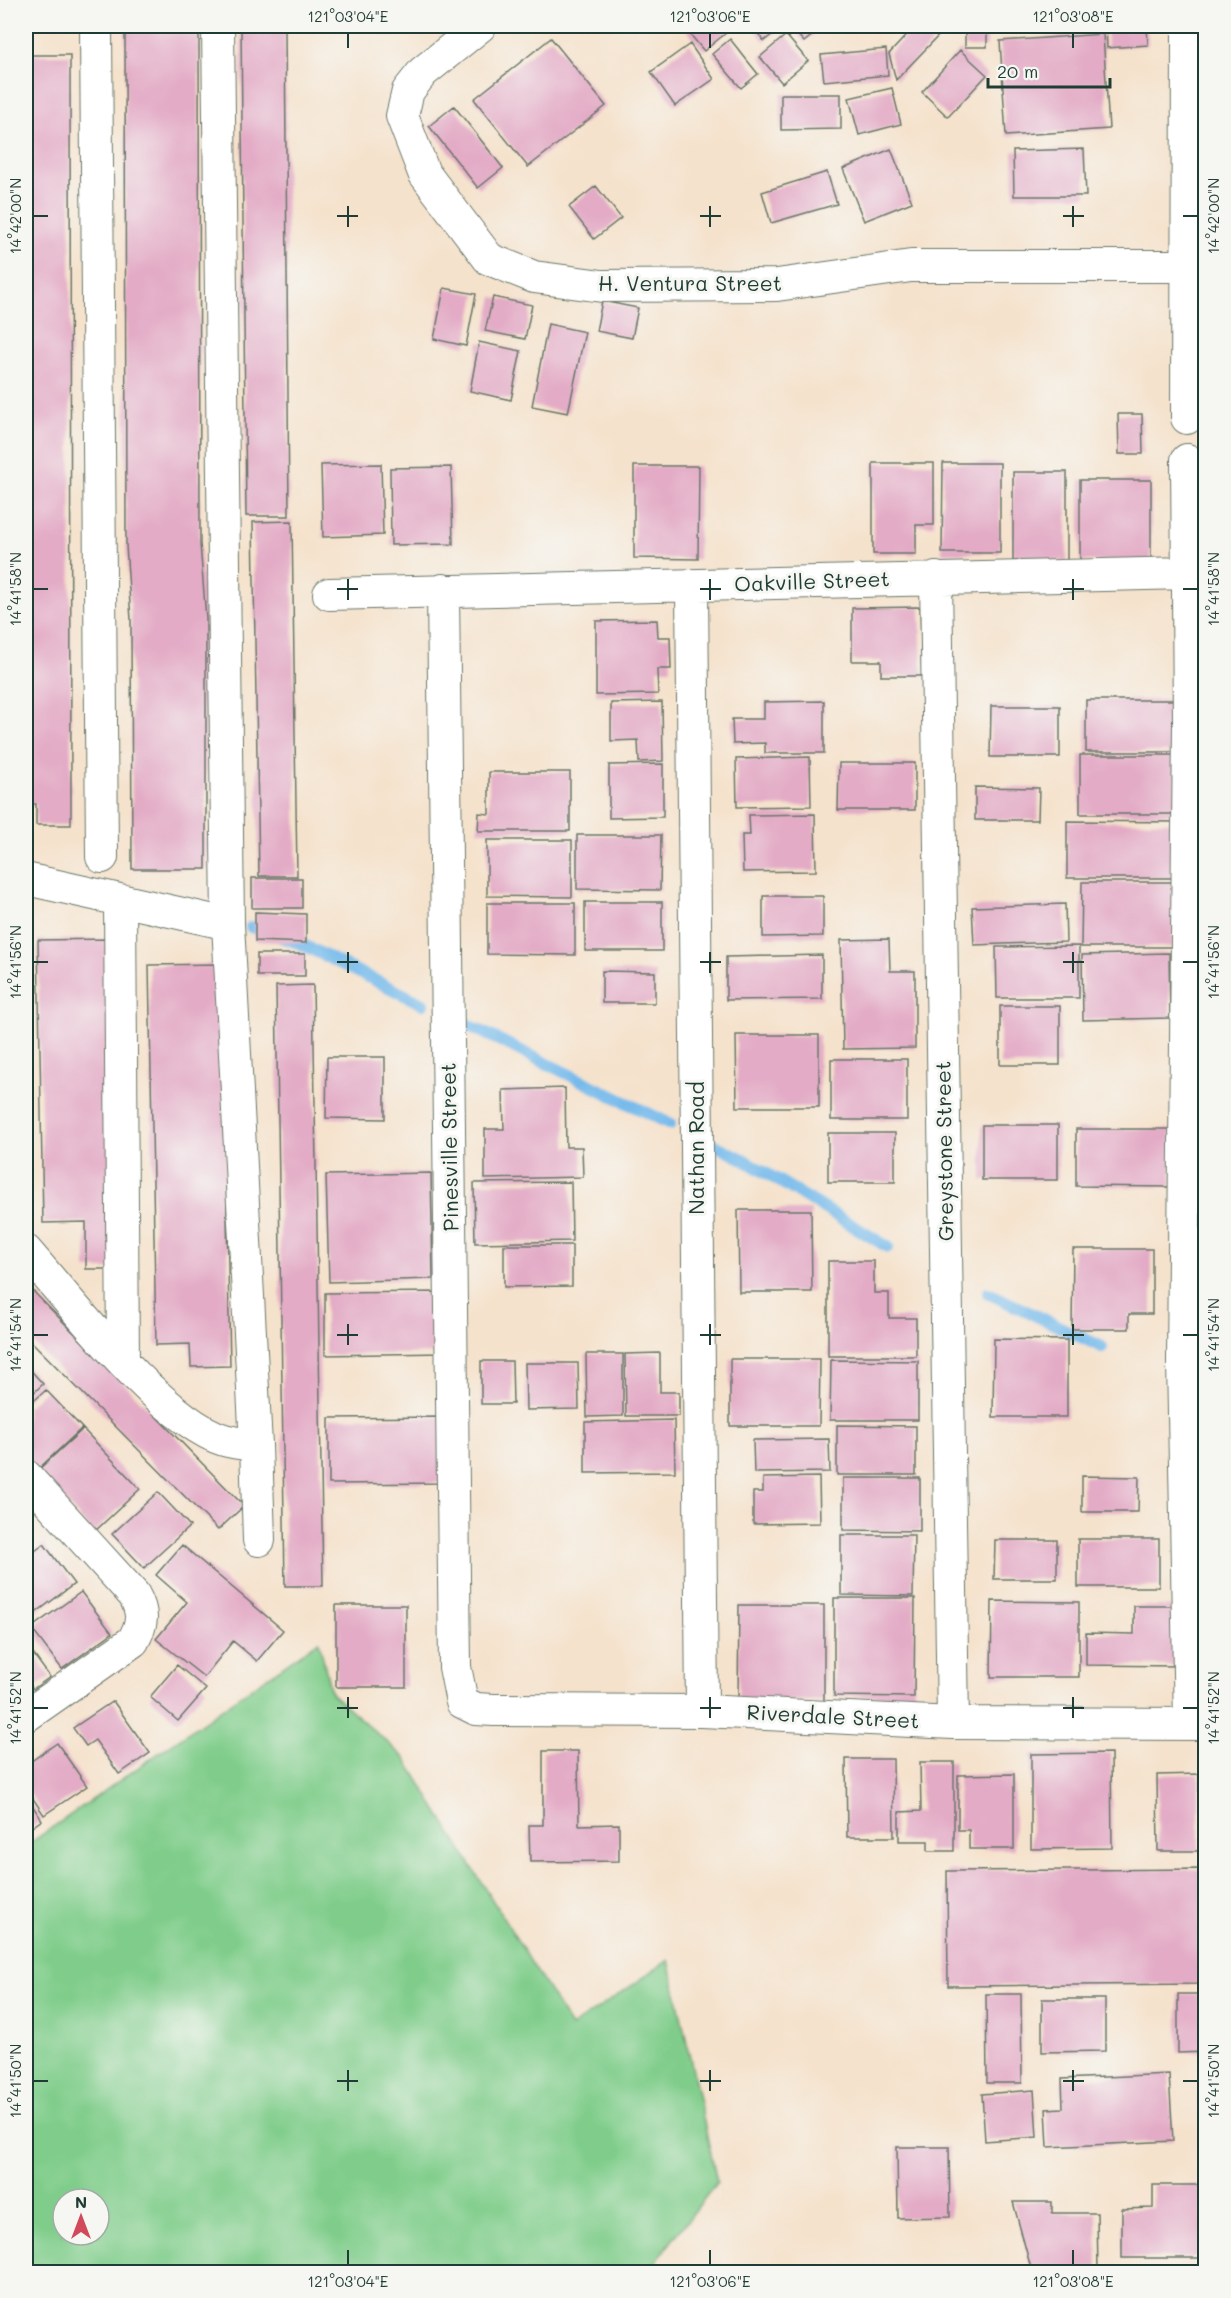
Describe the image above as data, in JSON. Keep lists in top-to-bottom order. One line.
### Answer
{"streets":{"street":["H. Ventura Street","Oakville Street","Pinesville Street","Nathan Road","Greystone Street","Riverdale Street"]},"crossings":[["Oakville Street","Pinesville Street"],["Oakville Street","Nathan Road"],["Oakville Street","Greystone Street"],["Pinesville Street","Riverdale Street"],["Nathan Road","Riverdale Street"],["Greystone Street","Riverdale Street"]],"scale_bar":"20 m","north":"top","coordinates":["121°03'04\"E","121°03'06\"E","121°03'08\"E","14°42'00\"N","14°41'58\"N","14°41'56\"N","14°41'54\"N","14°41'52\"N","14°41'50\"N"]}
